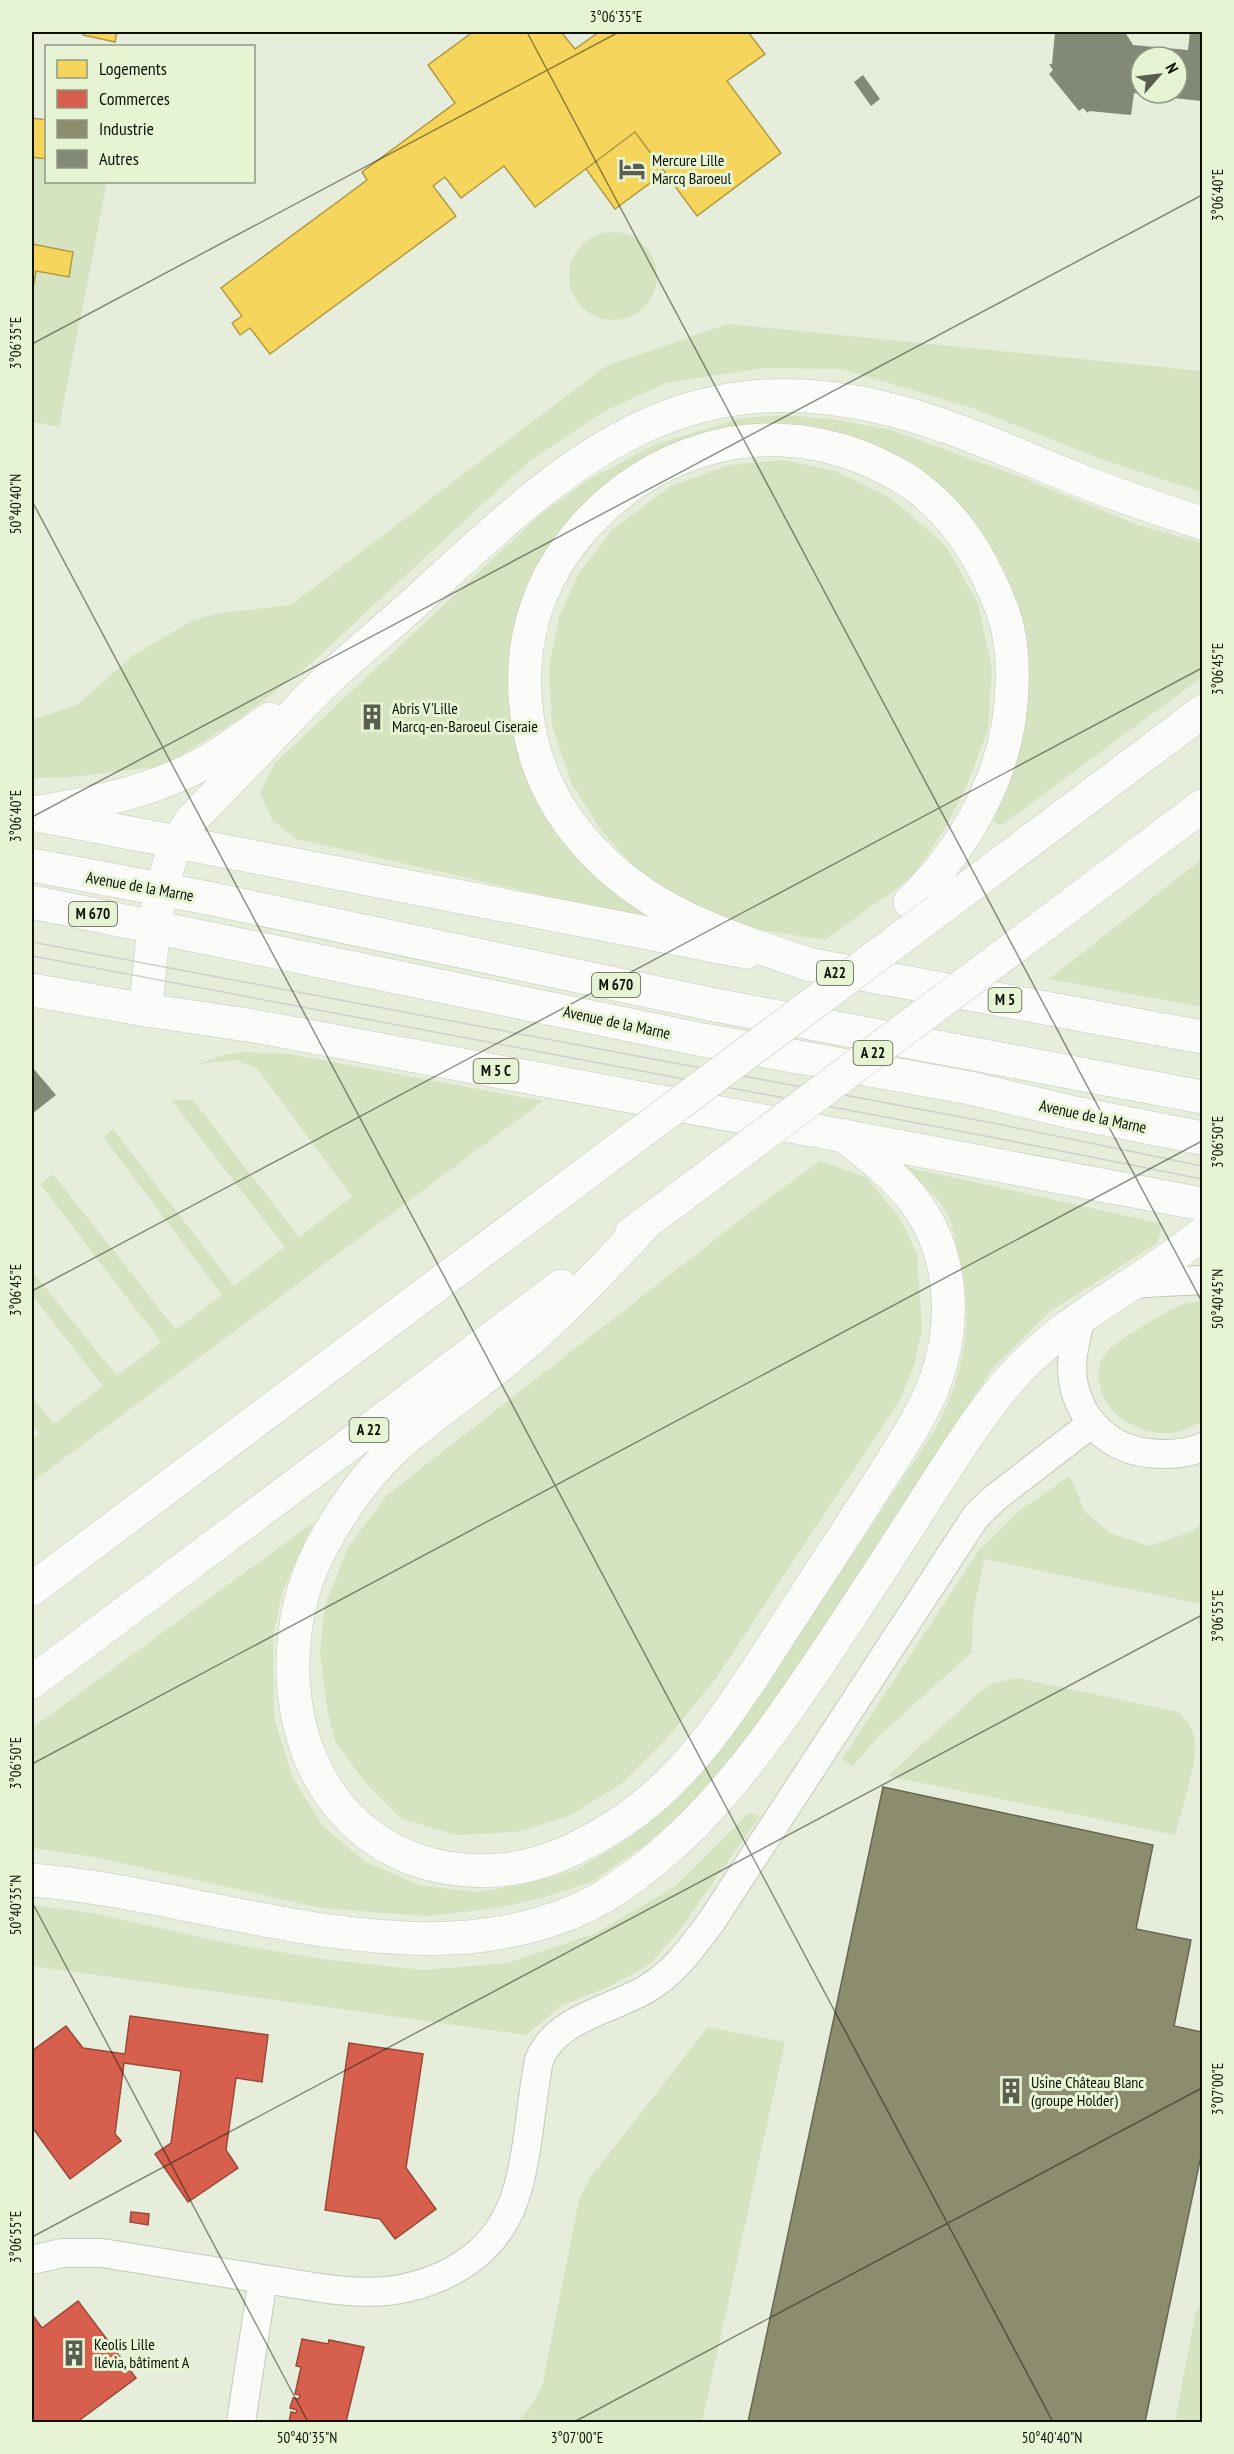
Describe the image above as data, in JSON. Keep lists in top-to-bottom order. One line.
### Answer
{"streets":{"main road":["Avenue de la Marne","M 670","A22","M 5","A 22","M 5 C"]},"places":{"hotel":["Mercure Lille Marcq Baroeul"],"building":["Abris V'Lille Marcq-en-Baroeul Ciseraie","Usine Château Blanc (groupe Holder)","Keolis Lille Ilévia, bâtiment A"]},"legend":["Logements","Commerces","Industrie","Autres"],"north":"top right","coordinates":["3°06'35\"E","3°06'40\"E","50°40'40\"N","3°06'45\"E","3°06'50\"E","50°40'45\"N","3°06'55\"E","50°40'35\"N","3°07'00\"E"]}
